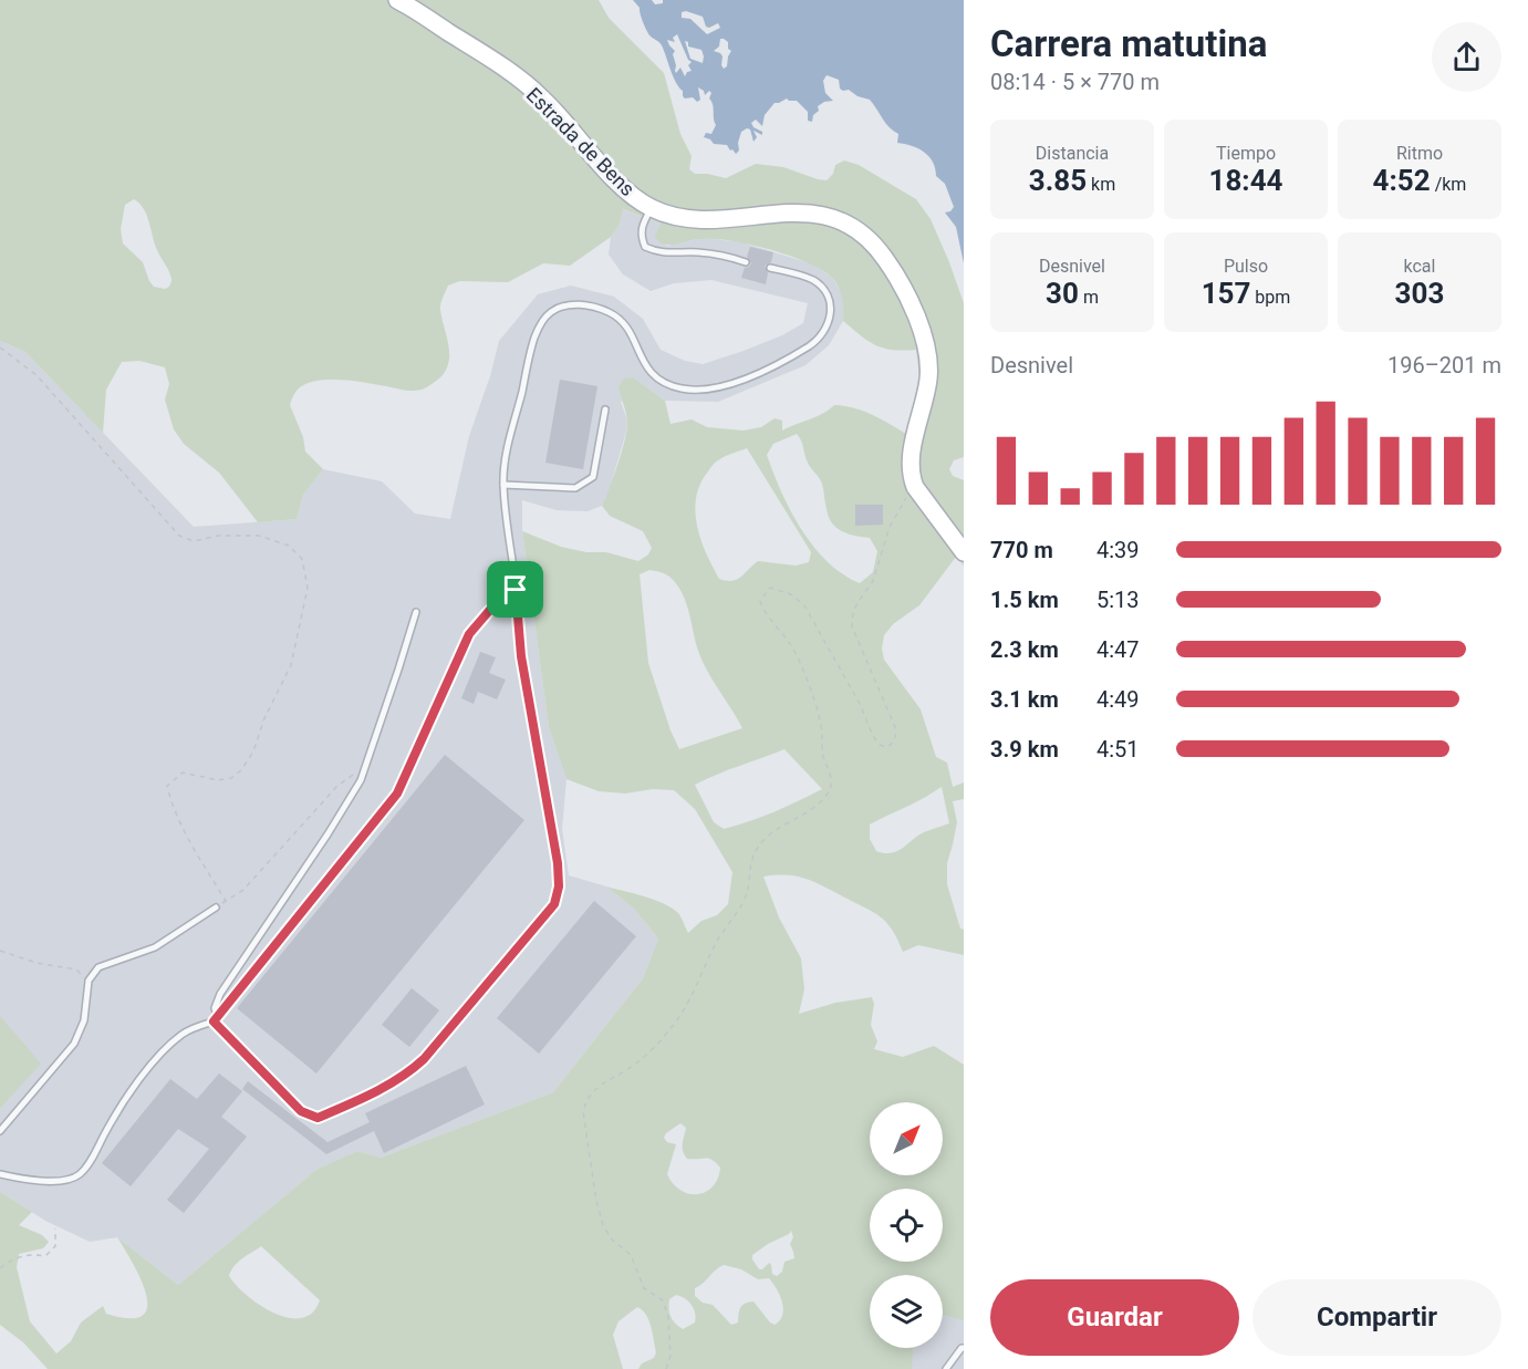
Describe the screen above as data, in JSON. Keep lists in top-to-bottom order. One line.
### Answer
{"streets":{"street":["Estrada de Bens"]},"north":"top right","page":{"heading":["Carrera matutina","08:14 · 5 × 770 m"],"stats":[["Distancia","3.85 km"],["Tiempo","18:44"],["Ritmo","4:52 /km"],["Desnivel","30 m"],["Pulso","157 bpm"],["kcal","303"]],"chart":["Desnivel","196–201 m"],"list":[{"name":"770 m","note":"4:39"},{"name":"1.5 km","note":"5:13"},{"name":"2.3 km","note":"4:47"},{"name":"3.1 km","note":"4:49"},{"name":"3.9 km","note":"4:51"}],"buttons":["Guardar","Compartir"]}}
